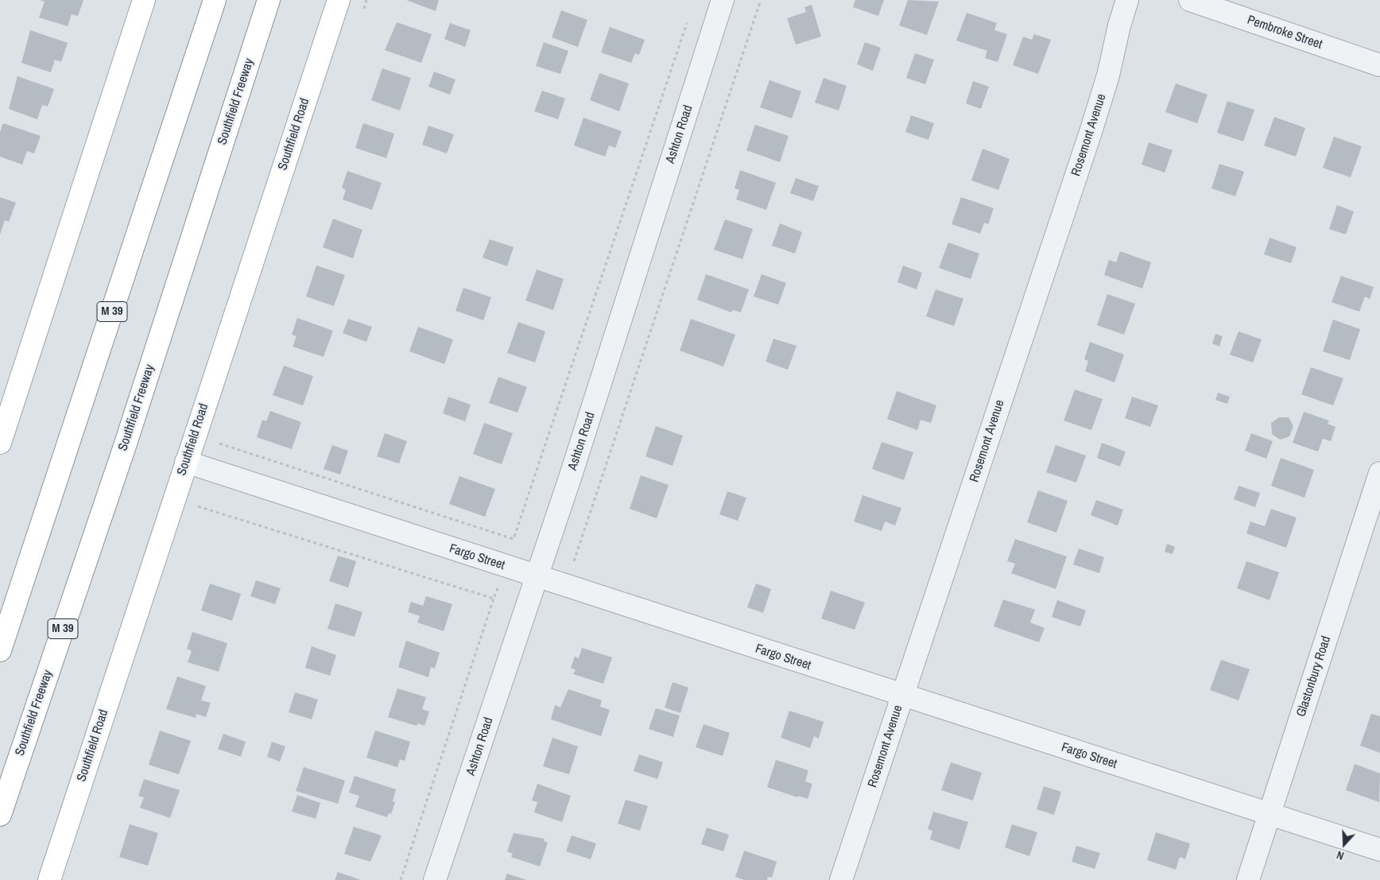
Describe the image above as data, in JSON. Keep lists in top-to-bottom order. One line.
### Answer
{"streets":{"main road":["Southfield Freeway","Southfield Road","M 39"],"street":["Pembroke Street","Ashton Road","Rosemont Avenue","Fargo Street","Glastonbury Road"]},"crossings":[["Southfield Road","Fargo Street"],["Ashton Road","Fargo Street"],["Rosemont Avenue","Fargo Street"],["Fargo Street","Glastonbury Road"]],"north":"bottom"}
